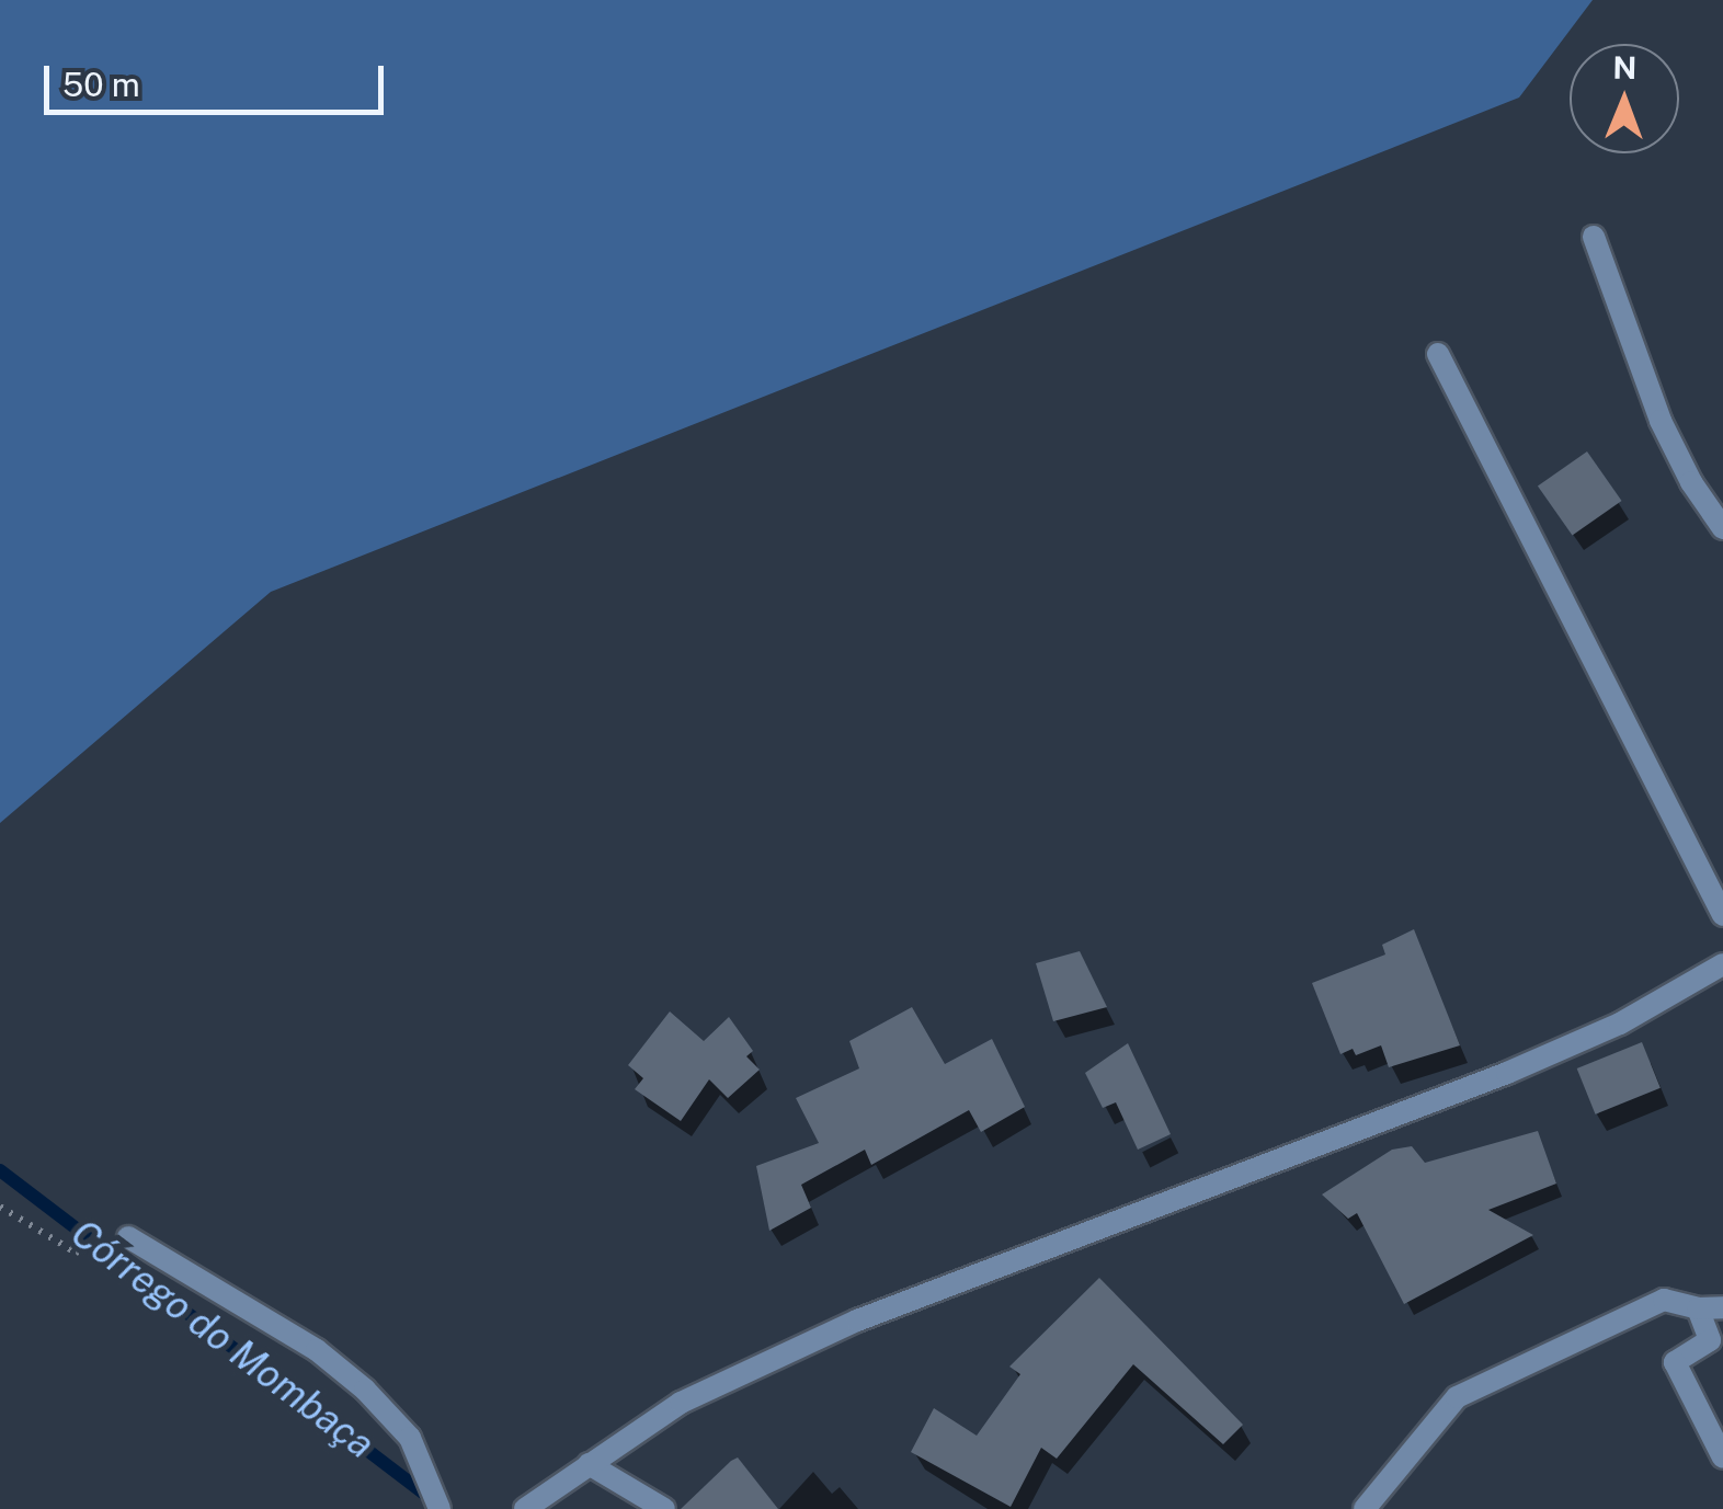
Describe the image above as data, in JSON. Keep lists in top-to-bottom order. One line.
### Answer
{"water":["Córrego do Mombaça"],"scale_bar":"50 m","north":"top"}
